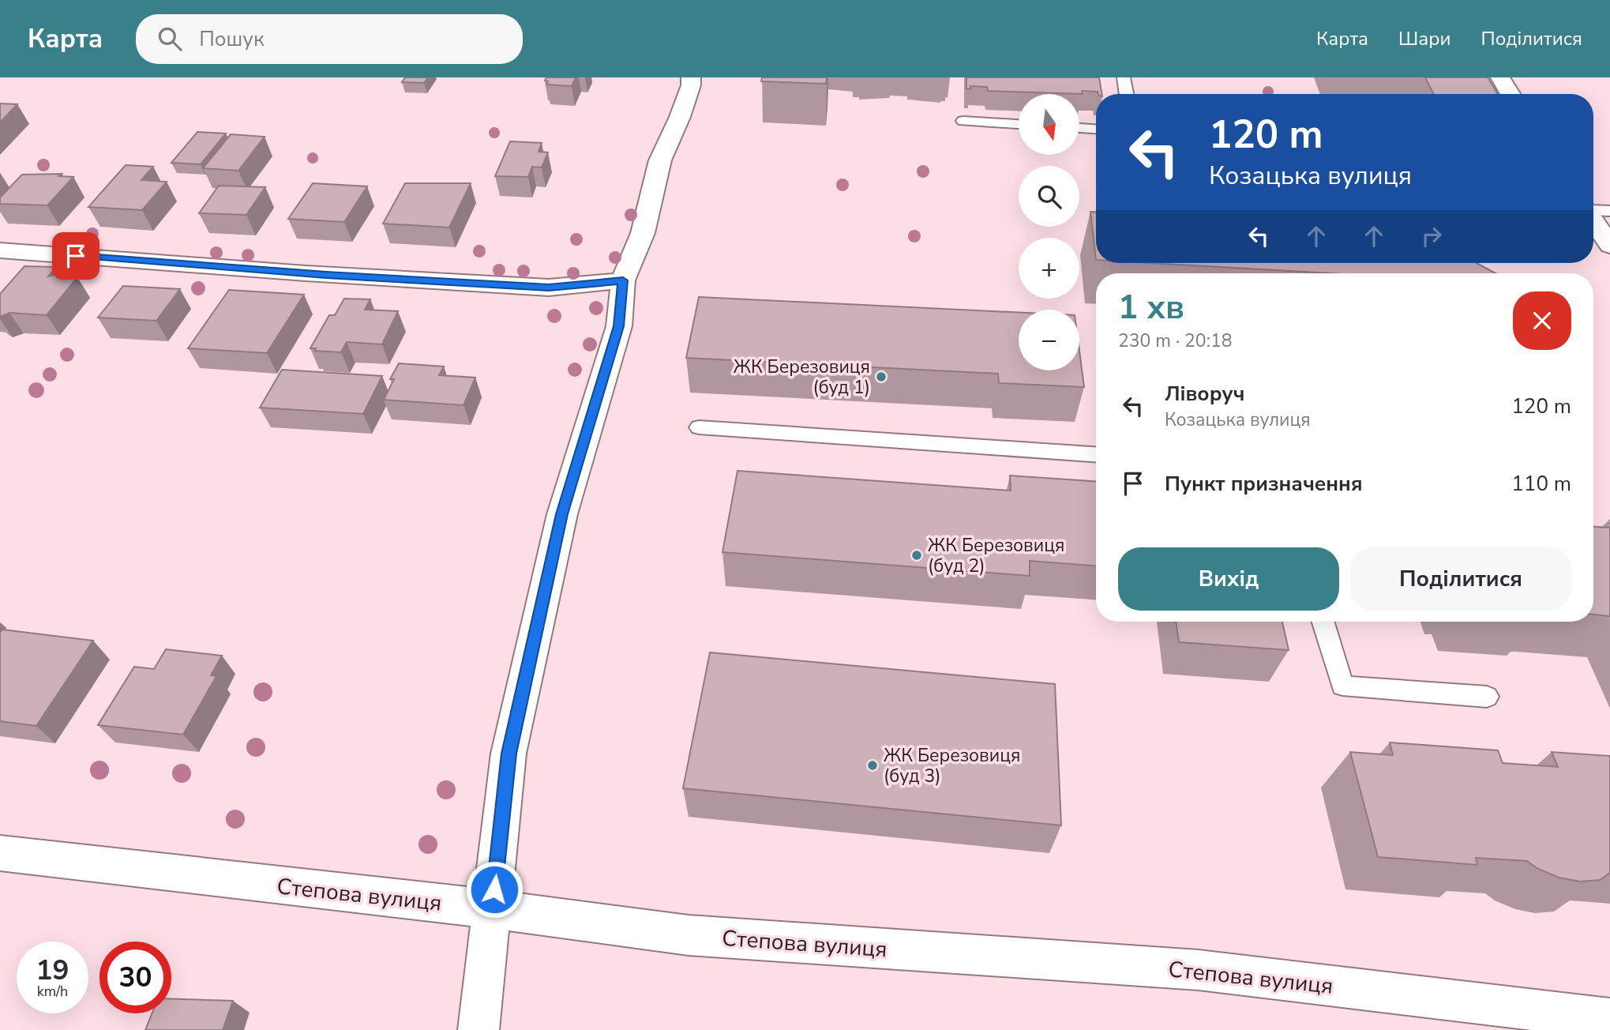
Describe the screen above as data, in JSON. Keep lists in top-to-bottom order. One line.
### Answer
{"streets":{"street":["Степова вулиця"]},"places":["ЖК Березовиця (буд 1)","ЖК Березовиця (буд 2)","ЖК Березовиця (буд 3)"],"north":"bottom","page":{"header":"Карта","search":"Пошук","nav":["Карта","Шари","Поділитися"],"map_buttons":["+","−"],"turn":["120 m","Козацька вулиця"],"heading":["1 хв","230 m · 20:18"],"list":[{"name":"Ліворуч","note":"Козацька вулиця","value":"120 m"},{"name":"Пункт призначення","value":"110 m"}],"buttons":["Вихід","Поділитися"],"speed":"19 km/h","limit":"30"}}
